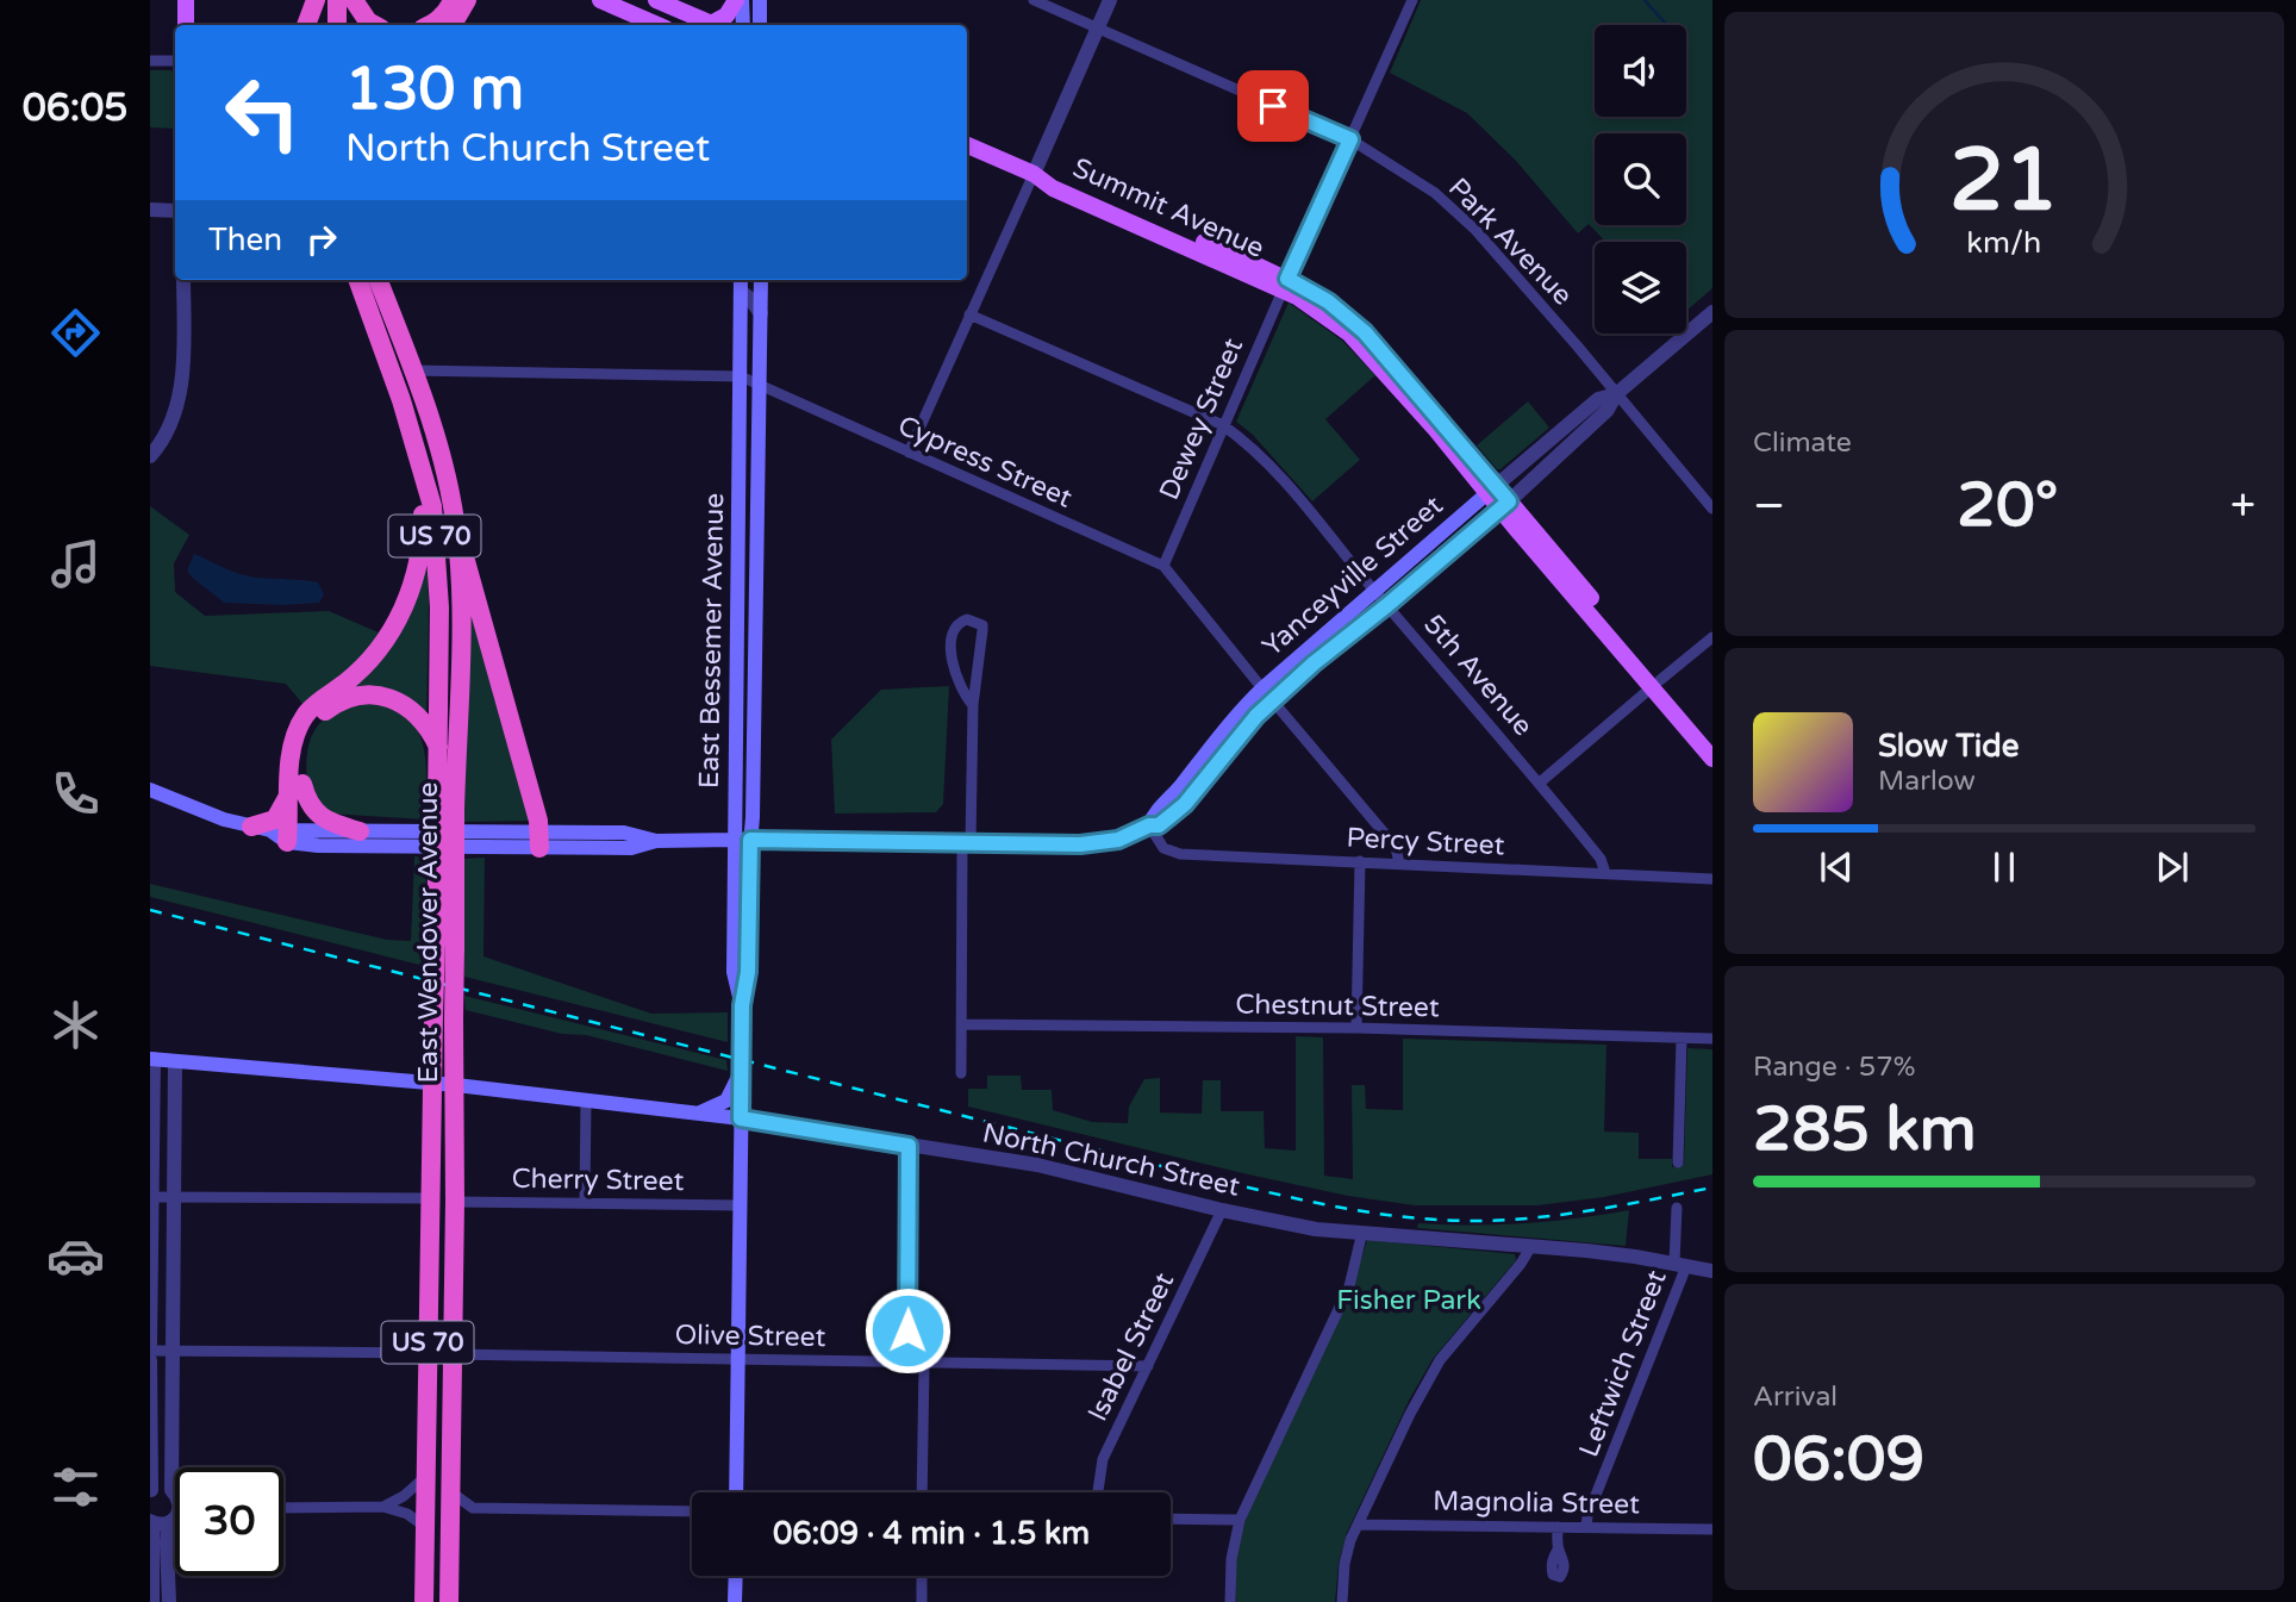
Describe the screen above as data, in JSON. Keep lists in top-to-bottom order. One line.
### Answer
{"streets":{"highway":["US 70","East Wendover Avenue"],"main road":["Summit Avenue","Yanceyville Street","East Bessemer Avenue","North Church Street"],"street":["Park Avenue","Dewey Street","Cypress Street","5th Avenue","Percy Street","Chestnut Street","Cherry Street","Olive Street","Isabel Street","Leftwich Street","Magnolia Street"]},"crossings":[["Summit Avenue","Dewey Street"],["Summit Avenue","Yanceyville Street"],["Park Avenue","Dewey Street"],["Park Avenue","Yanceyville Street"],["Dewey Street","Cypress Street"],["Dewey Street","5th Avenue"],["Cypress Street","Yanceyville Street"],["Cypress Street","East Bessemer Avenue"],["Cypress Street","Percy Street"],["Cypress Street","East Wendover Avenue"],["Yanceyville Street","5th Avenue"],["Yanceyville Street","Percy Street"],["East Bessemer Avenue","North Church Street"],["East Bessemer Avenue","Cherry Street"],["East Bessemer Avenue","Olive Street"],["5th Avenue","Percy Street"],["East Wendover Avenue","North Church Street"],["East Wendover Avenue","Cherry Street"],["East Wendover Avenue","Olive Street"],["North Church Street","Isabel Street"],["North Church Street","Leftwich Street"],["Olive Street","Isabel Street"],["Leftwich Street","Magnolia Street"]],"parks":["Fisher Park"],"page":{"tabs":"06:05","turn":["130 m","North Church Street"],"then":"Then","tile":["Climate",["Range · 57%","285 km"],["Arrival","06:09"]],"heat":["−","20°","+"],"song":["Slow Tide","Marlow"],"limit":"30","trip":"06:09 · 4 min · 1.5 km","gauge":["21","km/h"]}}
